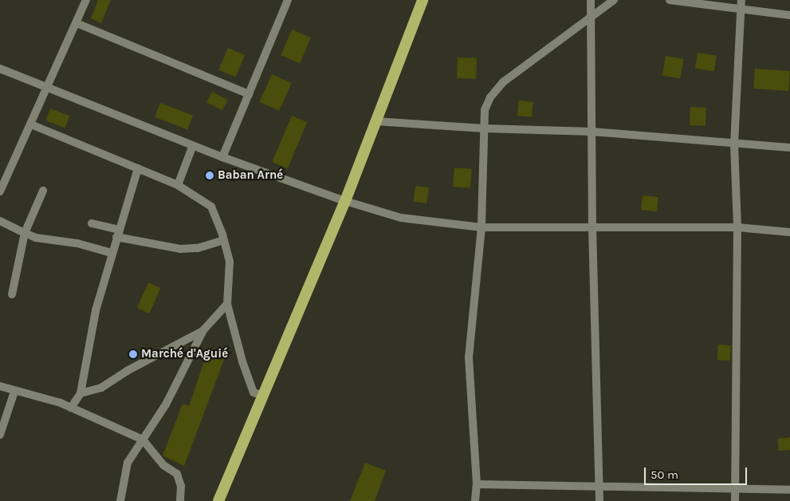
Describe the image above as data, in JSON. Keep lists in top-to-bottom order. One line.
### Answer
{"places":["Baban Arné","Marché d'Aguié"],"scale_bar":"50 m"}
